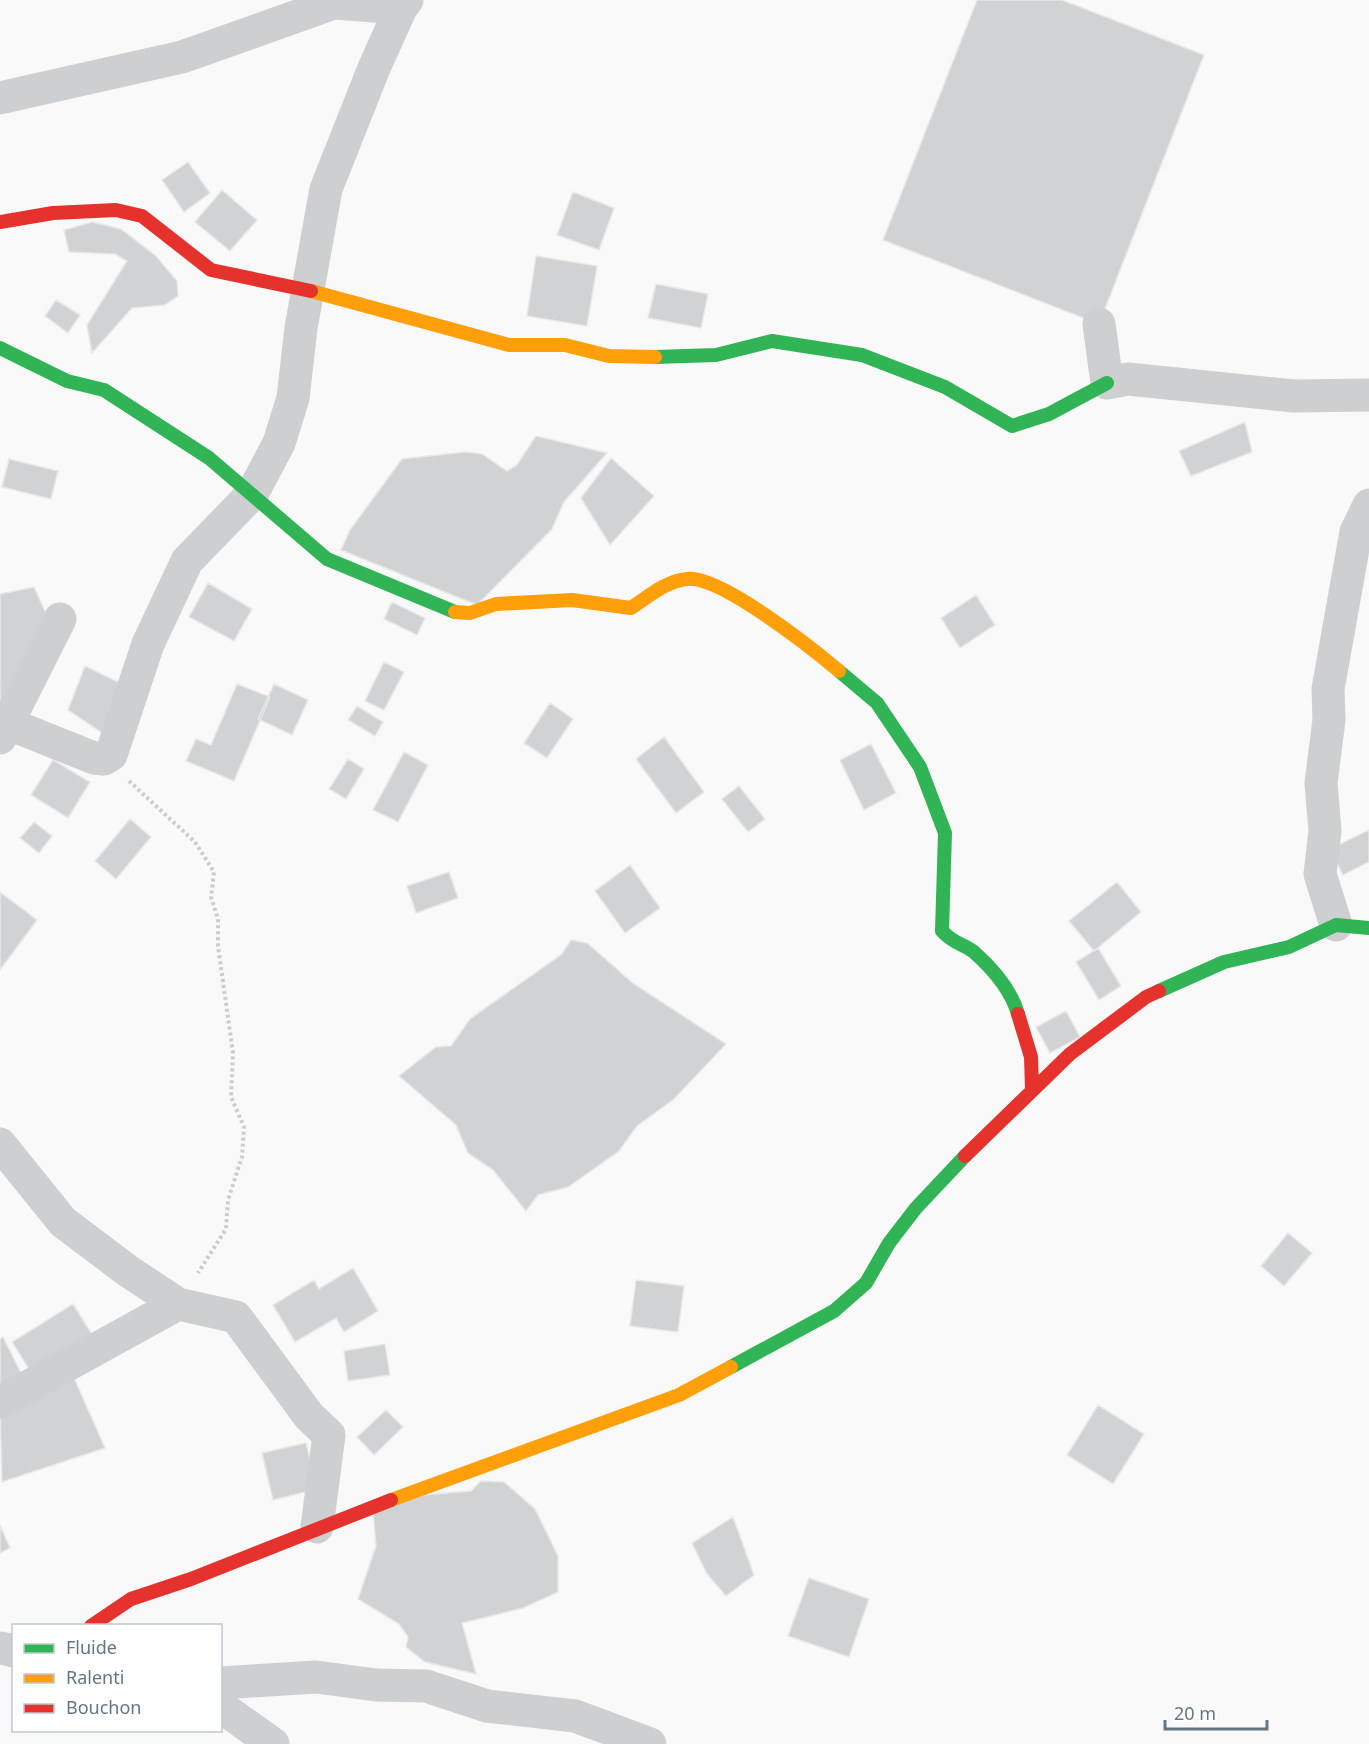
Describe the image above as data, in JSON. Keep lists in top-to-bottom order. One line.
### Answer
{"legend":["Fluide","Ralenti","Bouchon"],"scale_bar":"20 m"}
